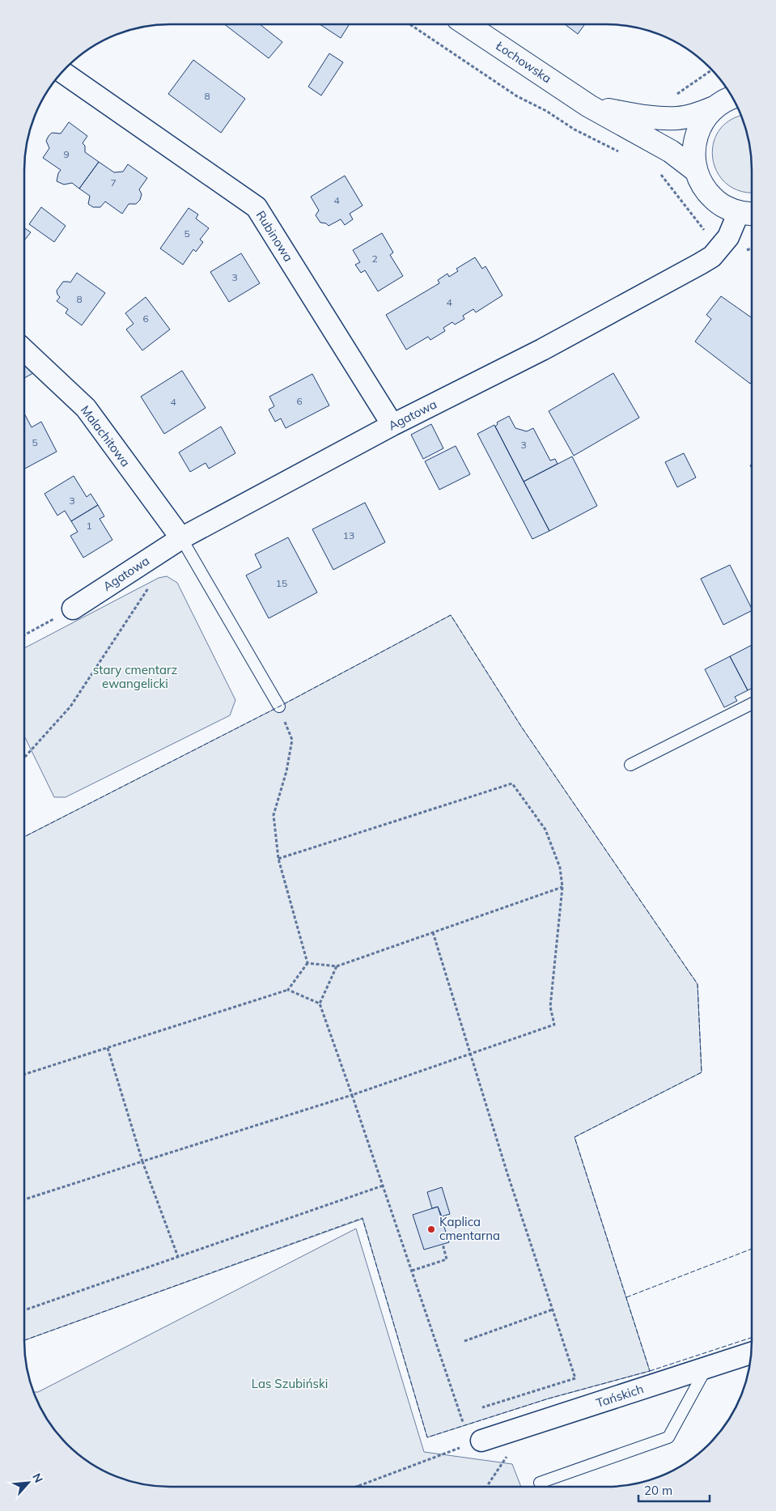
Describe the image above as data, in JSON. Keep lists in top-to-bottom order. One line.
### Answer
{"streets":{"main road":["Łochowska"],"street":["Rubinowa","Agatowa","Malachitowa","Tańskich"]},"crossings":[["Rubinowa","Agatowa"],["Agatowa","Malachitowa"]],"parks":["stary cmentarz ewangelicki","Las Szubiński"],"places":["Kaplica cmentarna"],"house_numbers":["8","9","7","4","5","2","3","8","4","6","6","4","5","3","3","1","13","15"],"scale_bar":"20 m","north":"top right"}
